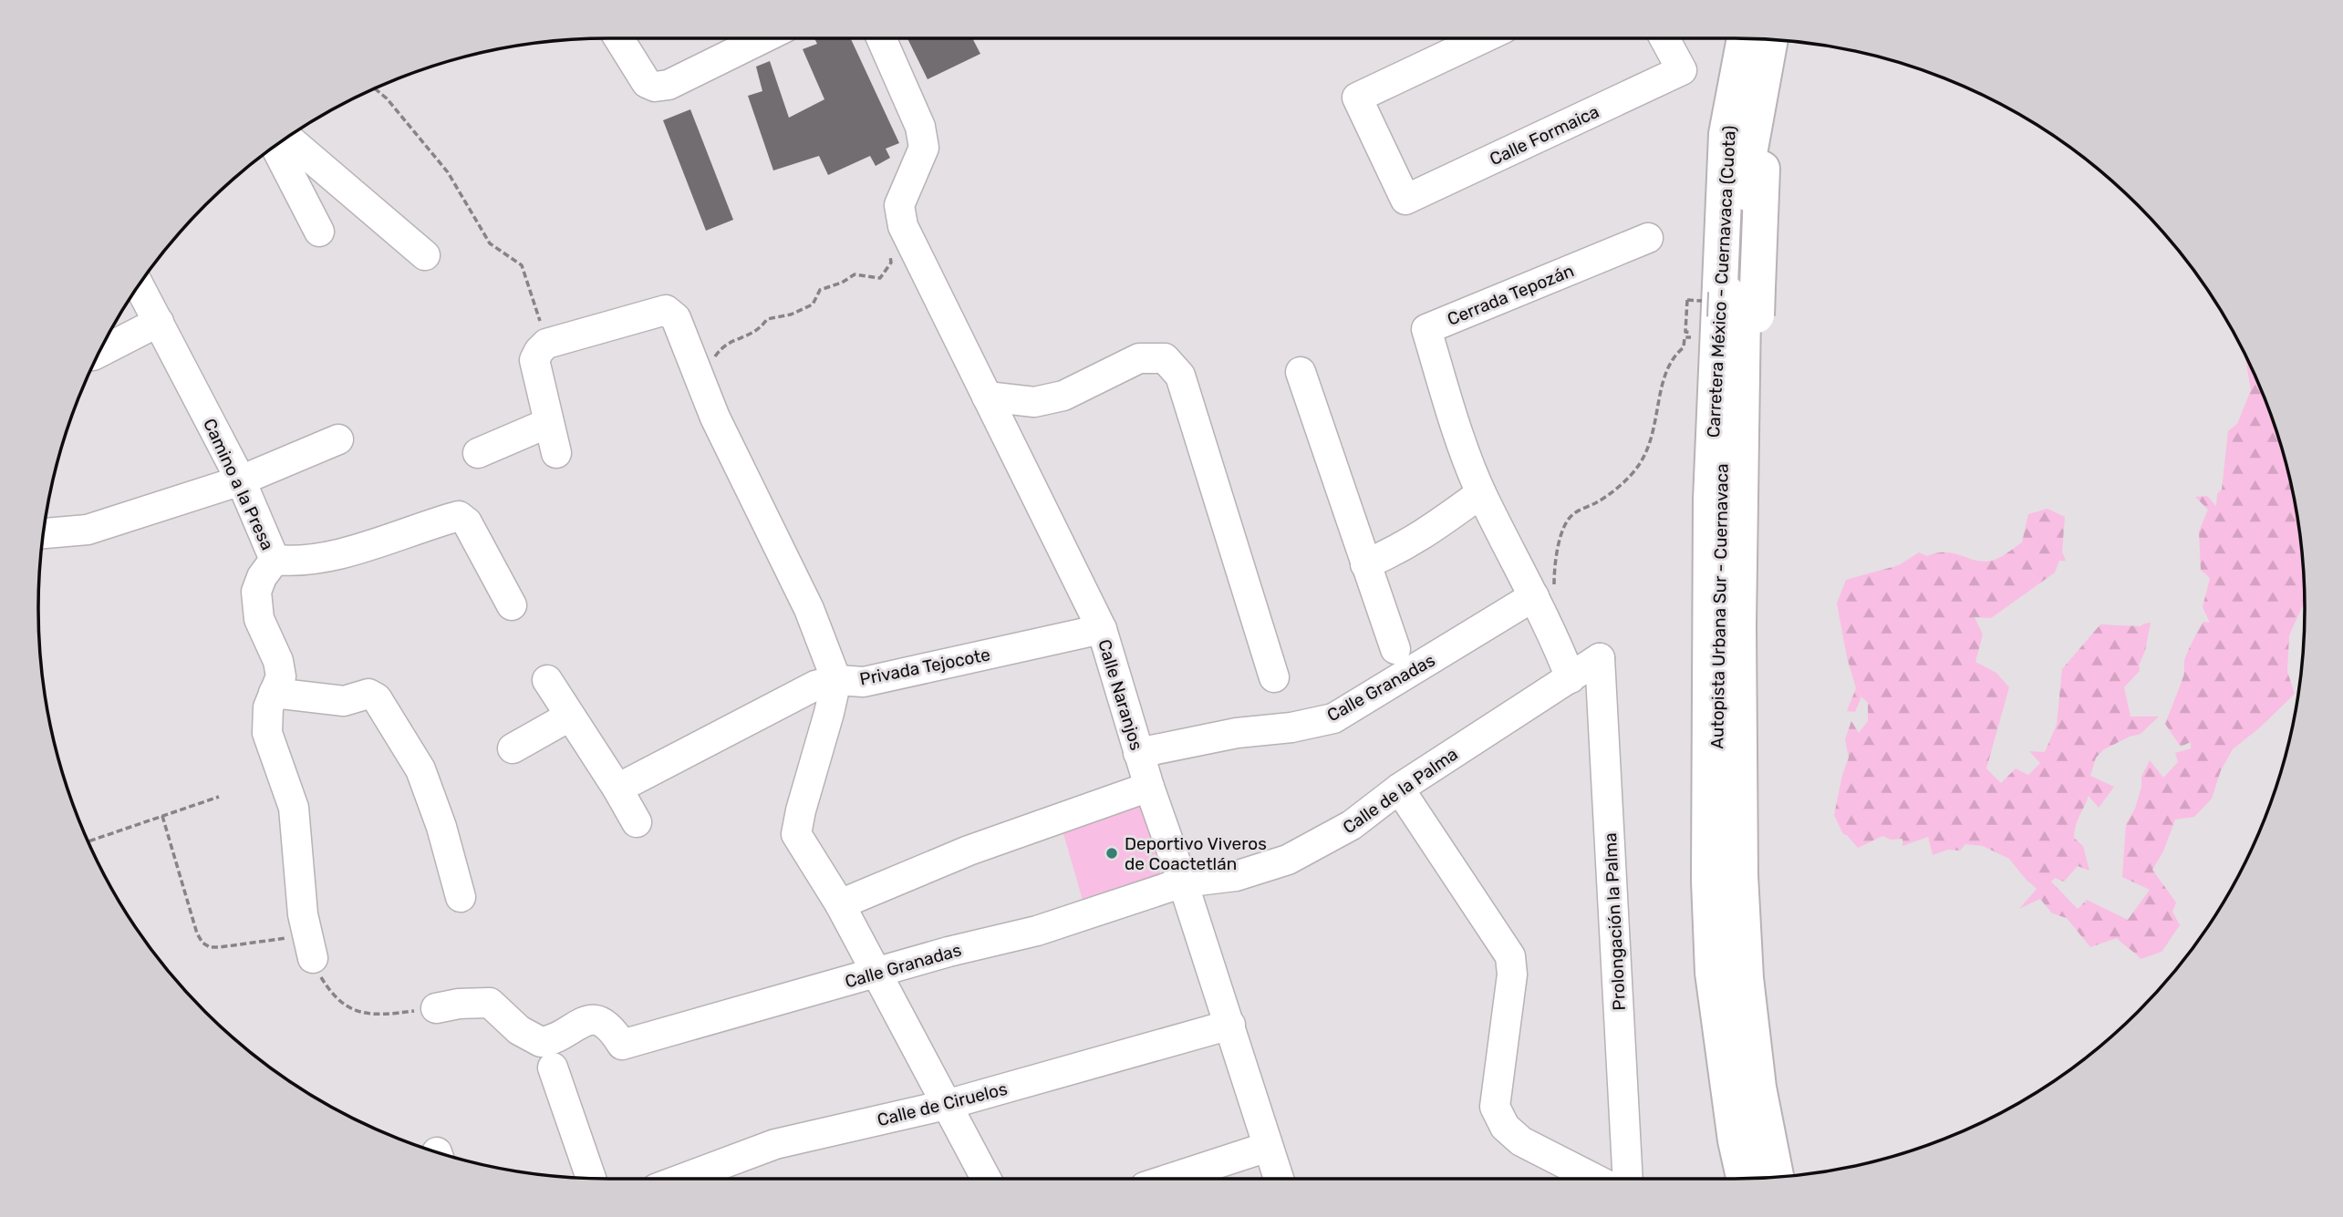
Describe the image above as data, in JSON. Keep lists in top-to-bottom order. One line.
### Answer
{"streets":{"highway":["Carretera México - Cuernavaca (Cuota)","Autopista Urbana Sur - Cuernavaca"],"street":["Calle Formaica","Cerrada Tepozán","Camino a la Presa","Privada Tejocote","Calle Granadas","Calle Naranjos","Calle de la Palma","Prolongación la Palma","Calle de Ciruelos"]},"crossings":[["Cerrada Tepozán","Calle Granadas"],["Cerrada Tepozán","Calle de la Palma"],["Privada Tejocote","Calle Naranjos"],["Calle Granadas","Calle Naranjos"],["Calle Granadas","Calle de la Palma"],["Calle Naranjos","Calle de la Palma"],["Calle Naranjos","Calle de Ciruelos"],["Calle de la Palma","Prolongación la Palma"]],"places":["Deportivo Viveros de Coactetlán"]}
